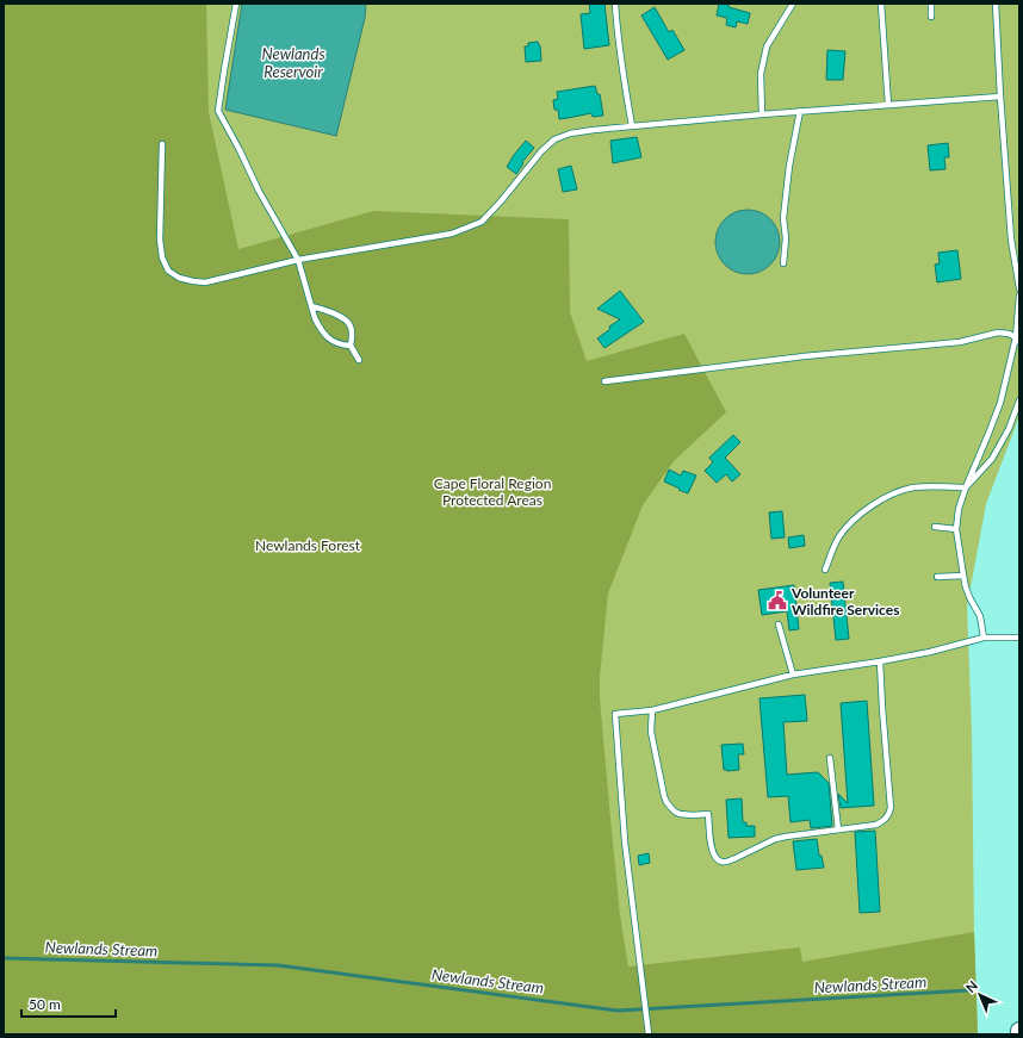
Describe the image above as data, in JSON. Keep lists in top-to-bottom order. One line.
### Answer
{"water":["Newlands Reservoir","Newlands Stream"],"parks":["Cape Floral Region Protected Areas","Newlands Forest"],"places":{"public building":["Volunteer Wildfire Services"]},"scale_bar":"50 m","north":"top left"}
